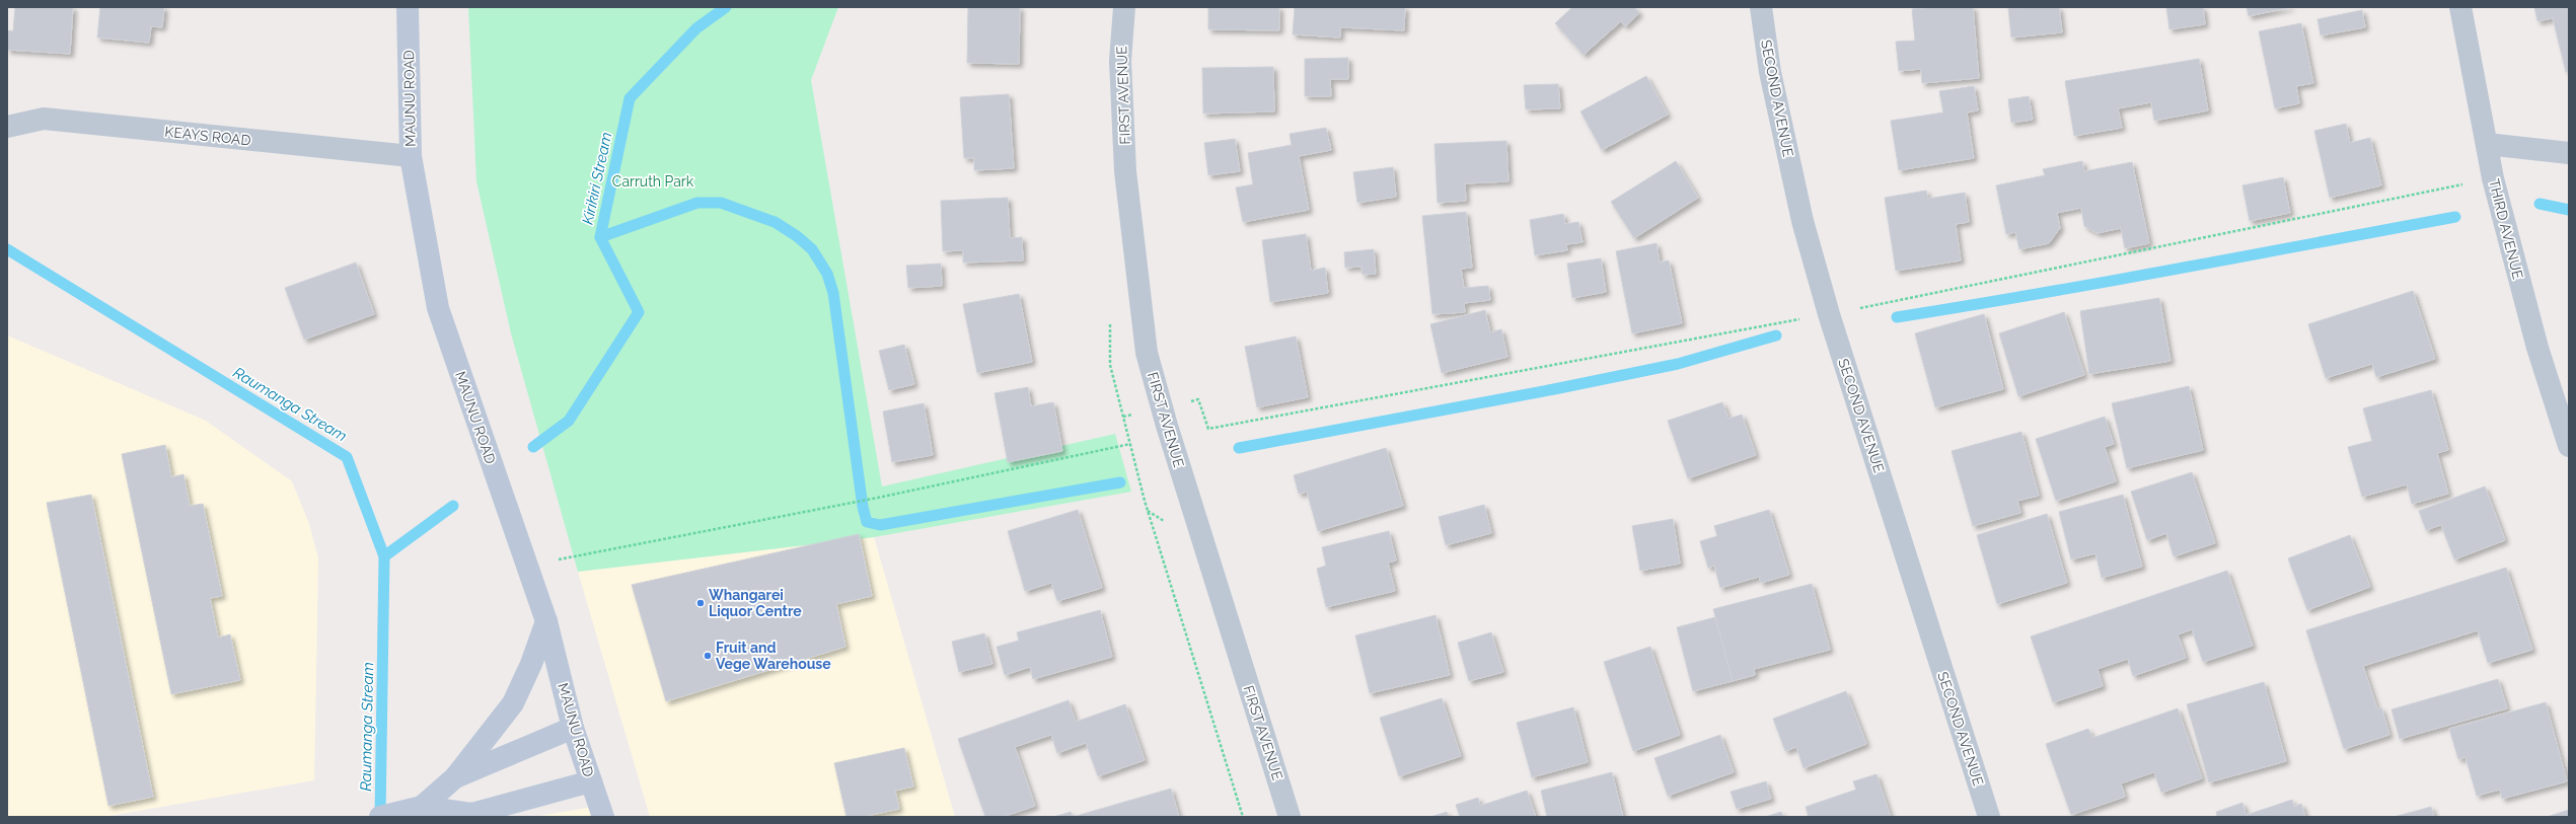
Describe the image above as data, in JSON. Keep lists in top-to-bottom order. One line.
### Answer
{"streets":{"main road":["MAUNU ROAD"],"street":["FIRST AVENUE","SECOND AVENUE","KEAYS ROAD","THIRD AVENUE"]},"crossings":[["MAUNU ROAD","KEAYS ROAD"]],"water":["Kirikiri Stream","Raumanga Stream"],"parks":["Carruth Park"],"places":["Whangarei Liquor Centre","Fruit and Vege Warehouse"]}
